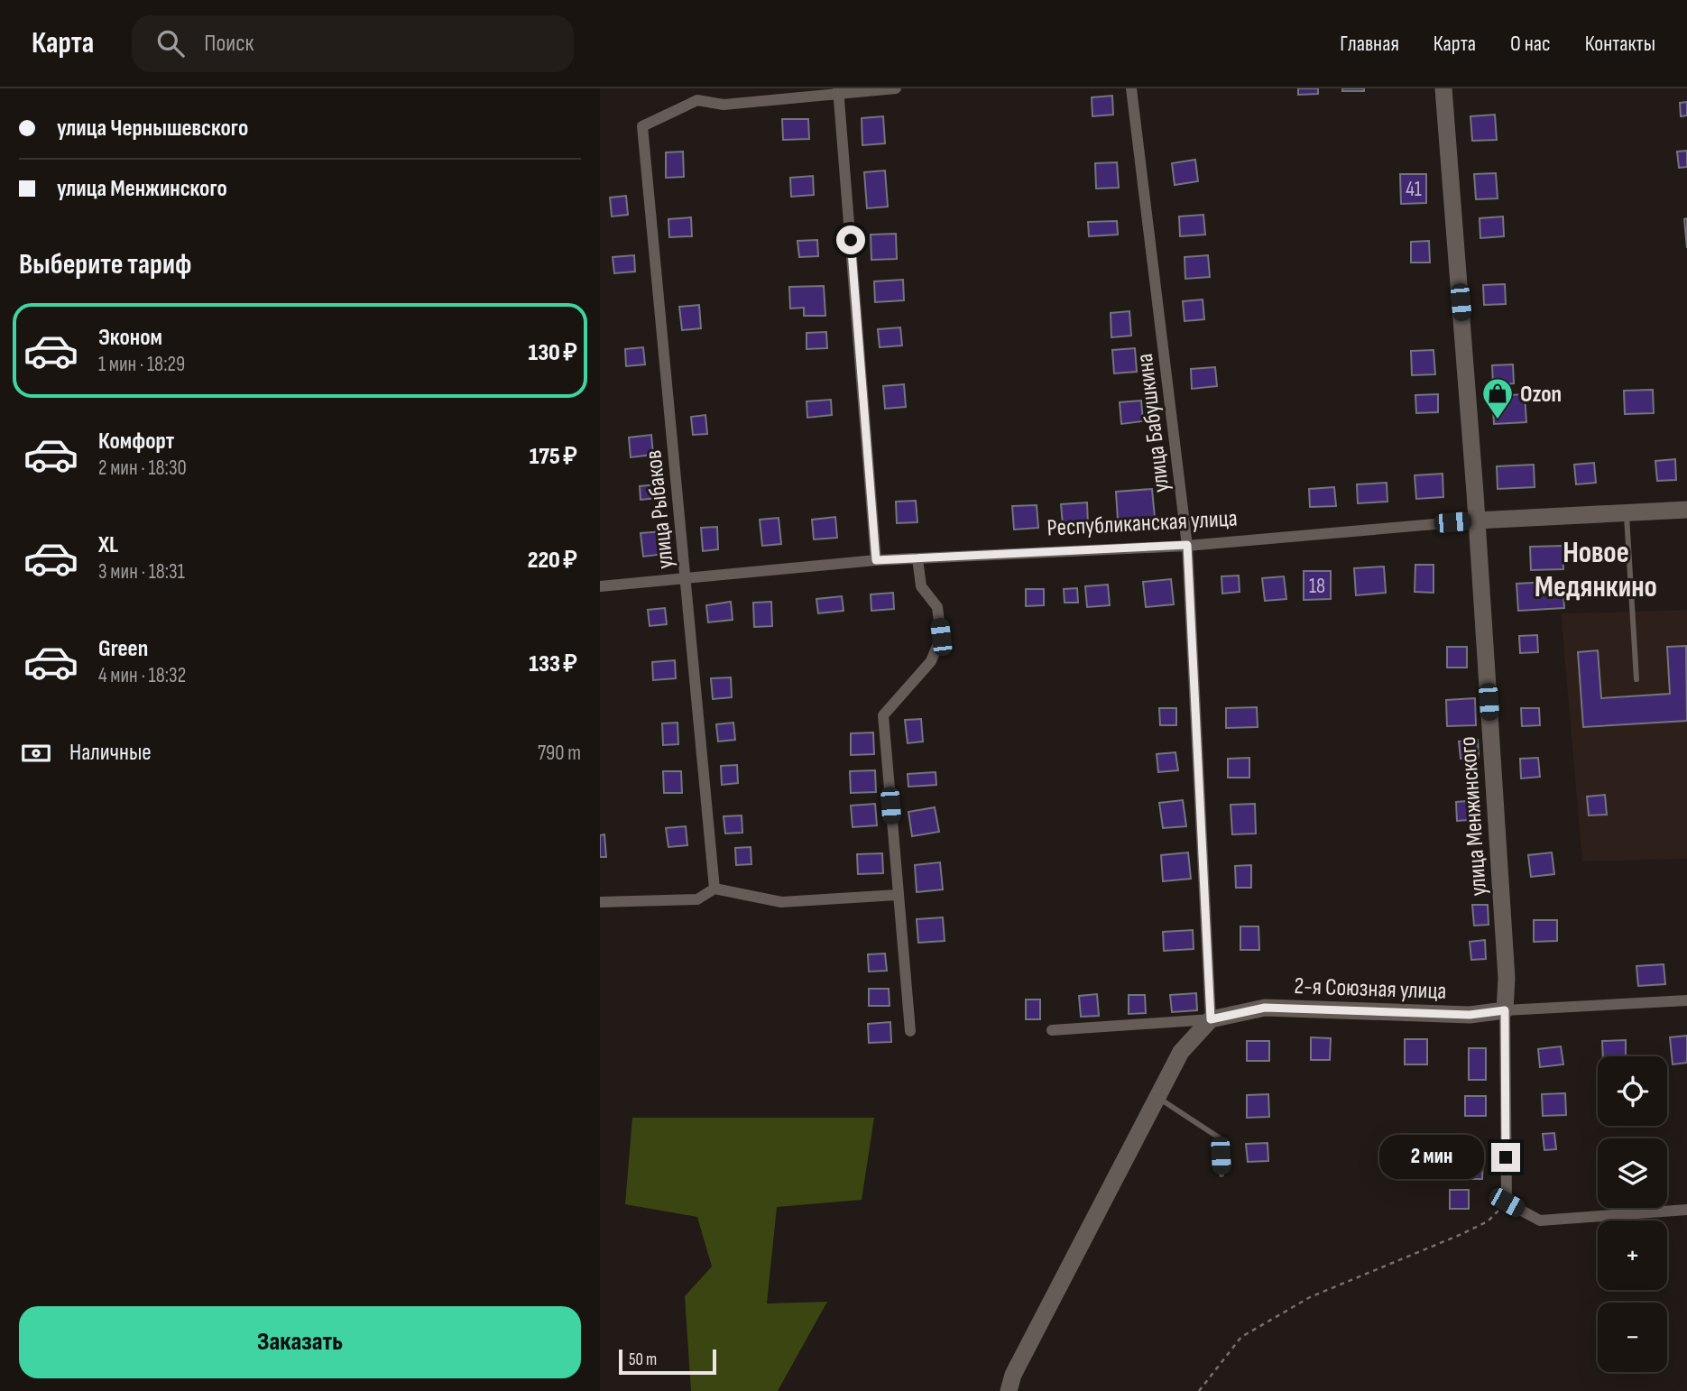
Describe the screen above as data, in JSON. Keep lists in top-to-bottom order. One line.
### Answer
{"streets":{"main road":["Республиканская улица","улица Менжинского","2-я Союзная улица"],"street":["улица Бабушкина","улица Рыбаков"]},"crossings":[["улица Бабушкина","Республиканская улица"],["улица Бабушкина","2-я Союзная улица"],["улица Рыбаков","Республиканская улица"],["Республиканская улица","улица Менжинского"],["улица Менжинского","2-я Союзная улица"]],"districts":["Новое Медянкино"],"places":{"shop":["Ozon"]},"house_numbers":["41","18"],"scale_bar":"50 m","page":{"header":"Карта","search":"Поиск","nav":["Главная","Карта","О нас","Контакты"],"banner":["улица Чернышевского","улица Менжинского"],"heading":"Выберите тариф","list":[{"name":"Эконом","note":"1 мин · 18:29","value":"130 ₽"},{"name":"Комфорт","note":"2 мин · 18:30","value":"175 ₽"},{"name":"XL","note":"3 мин · 18:31","value":"220 ₽"},{"name":"Green","note":"4 мин · 18:32","value":"133 ₽"}],"pay":["Наличные","790 m"],"map_buttons":["+","−"],"bubble":"2 мин","buttons":"Заказать","scale":"50 m"}}
